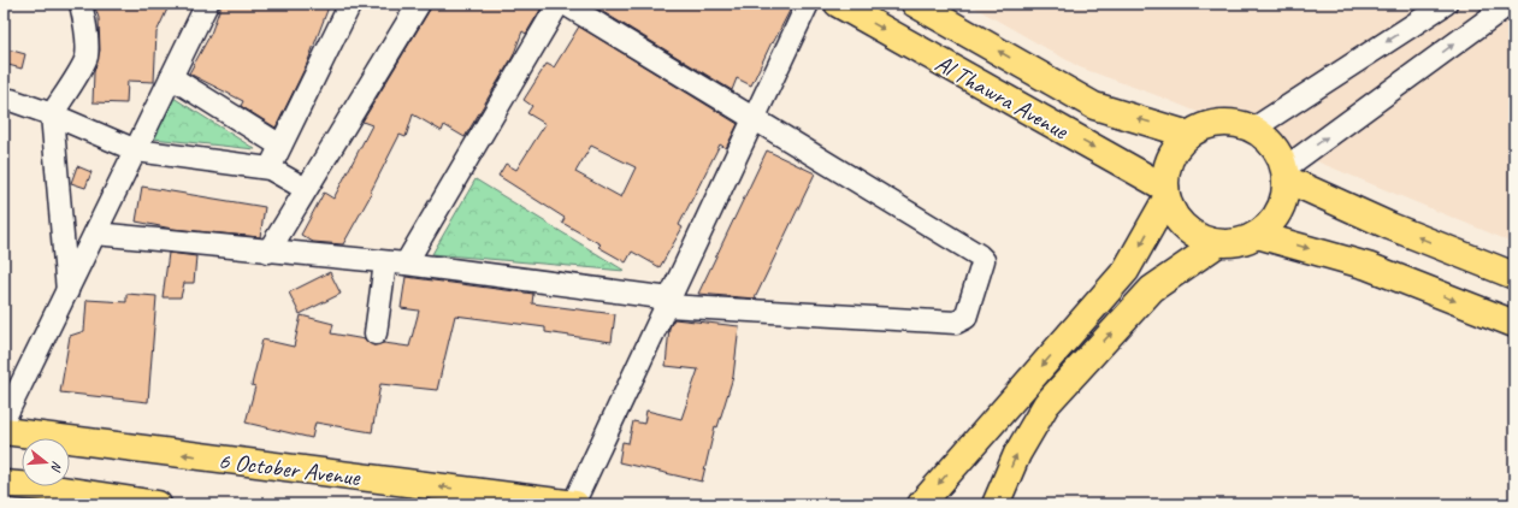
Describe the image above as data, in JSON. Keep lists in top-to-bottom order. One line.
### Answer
{"streets":{"main road":["Al Thawra Avenue","6 October Avenue"]},"one_way":["6 October Avenue"],"north":"right"}
